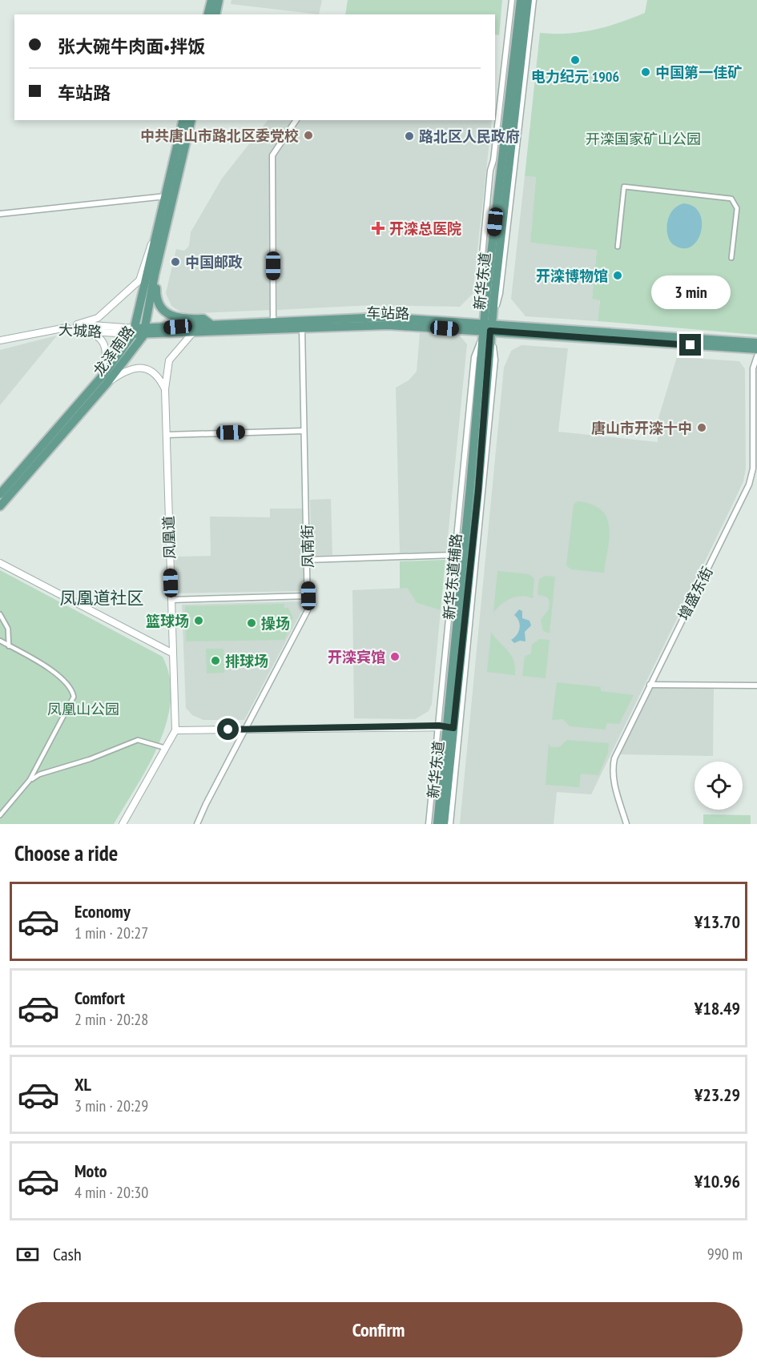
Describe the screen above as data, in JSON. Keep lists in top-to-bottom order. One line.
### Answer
{"streets":{"main road":["新华东道","车站路","龙泽南路"],"street":["大城路","凤凰道","凤南街","新华东道辅路","增盛东街"]},"crossings":[["新华东道","车站路"],["新华东道","新华东道辅路"],["车站路","大城路"],["车站路","龙泽南路"],["车站路","凤凰道"],["车站路","凤南街"],["车站路","新华东道辅路"],["大城路","龙泽南路"]],"districts":["凤凰道社区"],"parks":["开滦国家矿山公园","凤凰山公园"],"places":{"other":["电力纪元 1906","中国第一佳矿","中共唐山市路北区委党校","路北区人民政府","中国邮政","开滦博物馆","唐山市开滦十中","篮球场","操场","开滦宾馆","排球场"],"health":["开滦总医院"]},"page":{"banner":["张大碗牛肉面•拌饭","车站路"],"bubble":"3 min","heading":"Choose a ride","list":[{"name":"Economy","note":"1 min · 20:27","value":"¥13.70"},{"name":"Comfort","note":"2 min · 20:28","value":"¥18.49"},{"name":"XL","note":"3 min · 20:29","value":"¥23.29"},{"name":"Moto","note":"4 min · 20:30","value":"¥10.96"}],"pay":["Cash","990 m"],"buttons":"Confirm"}}
